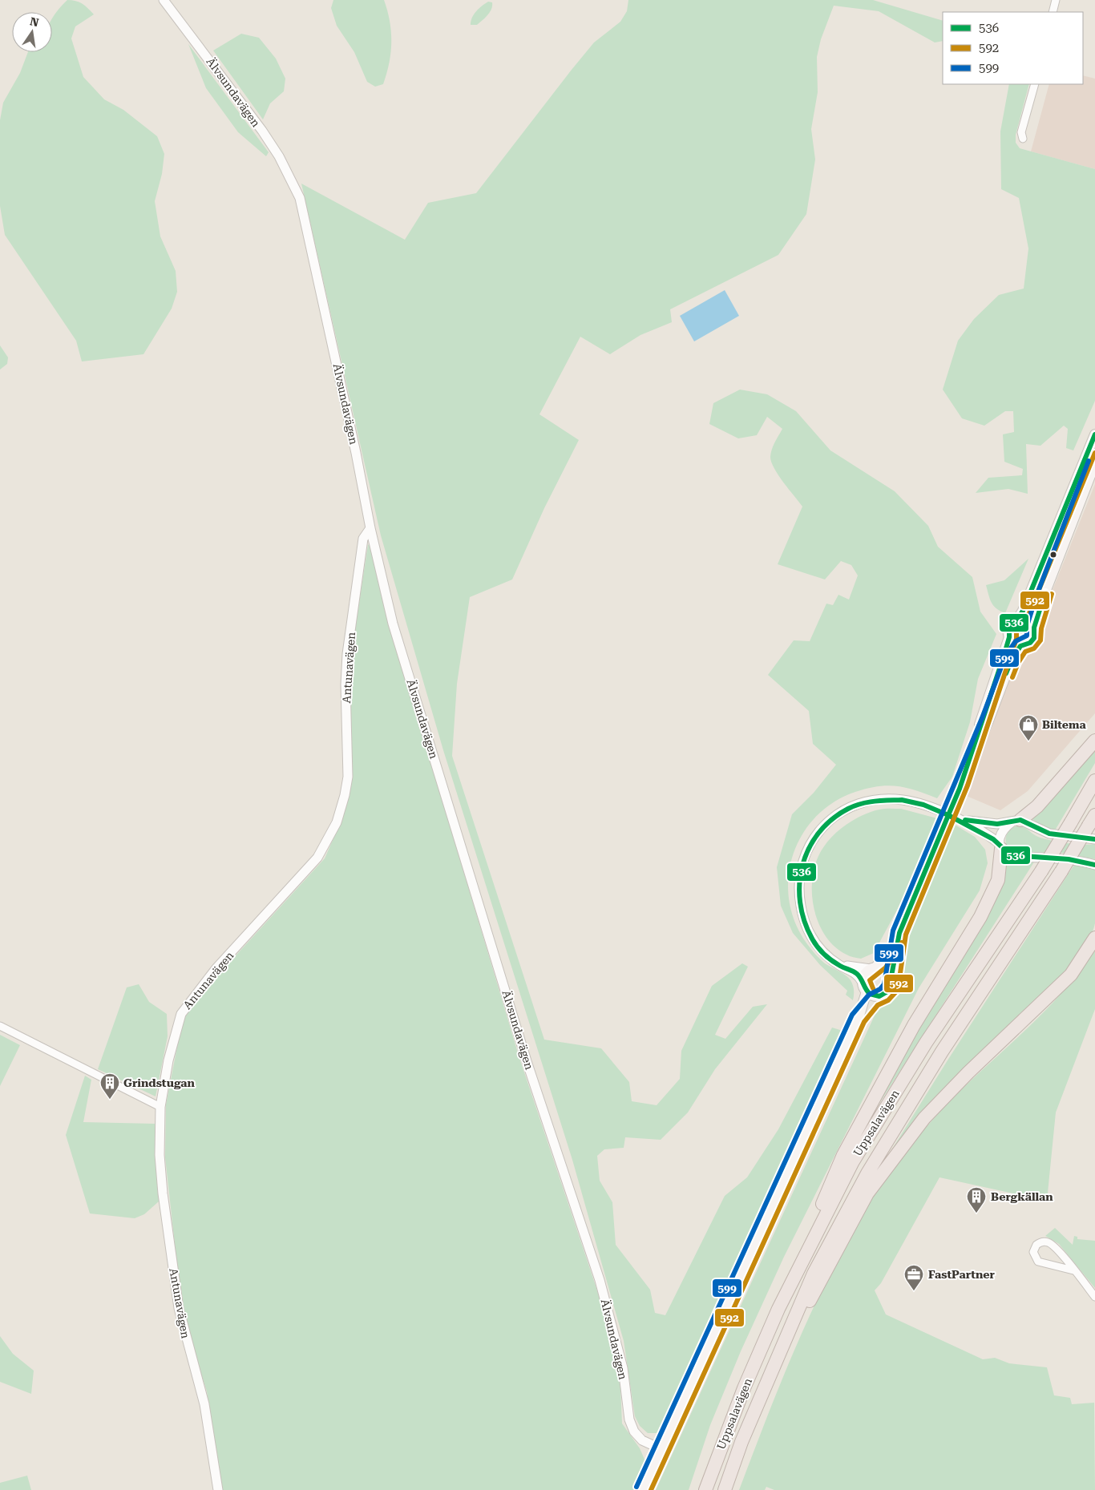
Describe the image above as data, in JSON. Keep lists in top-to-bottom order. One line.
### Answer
{"streets":{"highway":["Uppsalavägen"],"street":["Älvsundavägen","Antunavägen"]},"crossings":[["Älvsundavägen","Antunavägen"]],"places":{"shop":["Biltema"],"building":["Grindstugan","Bergkällan"],"office":["FastPartner"]},"lines":["transit line 536","transit line 592","transit line 599"],"legend":["536","592","599"],"north":"top"}
